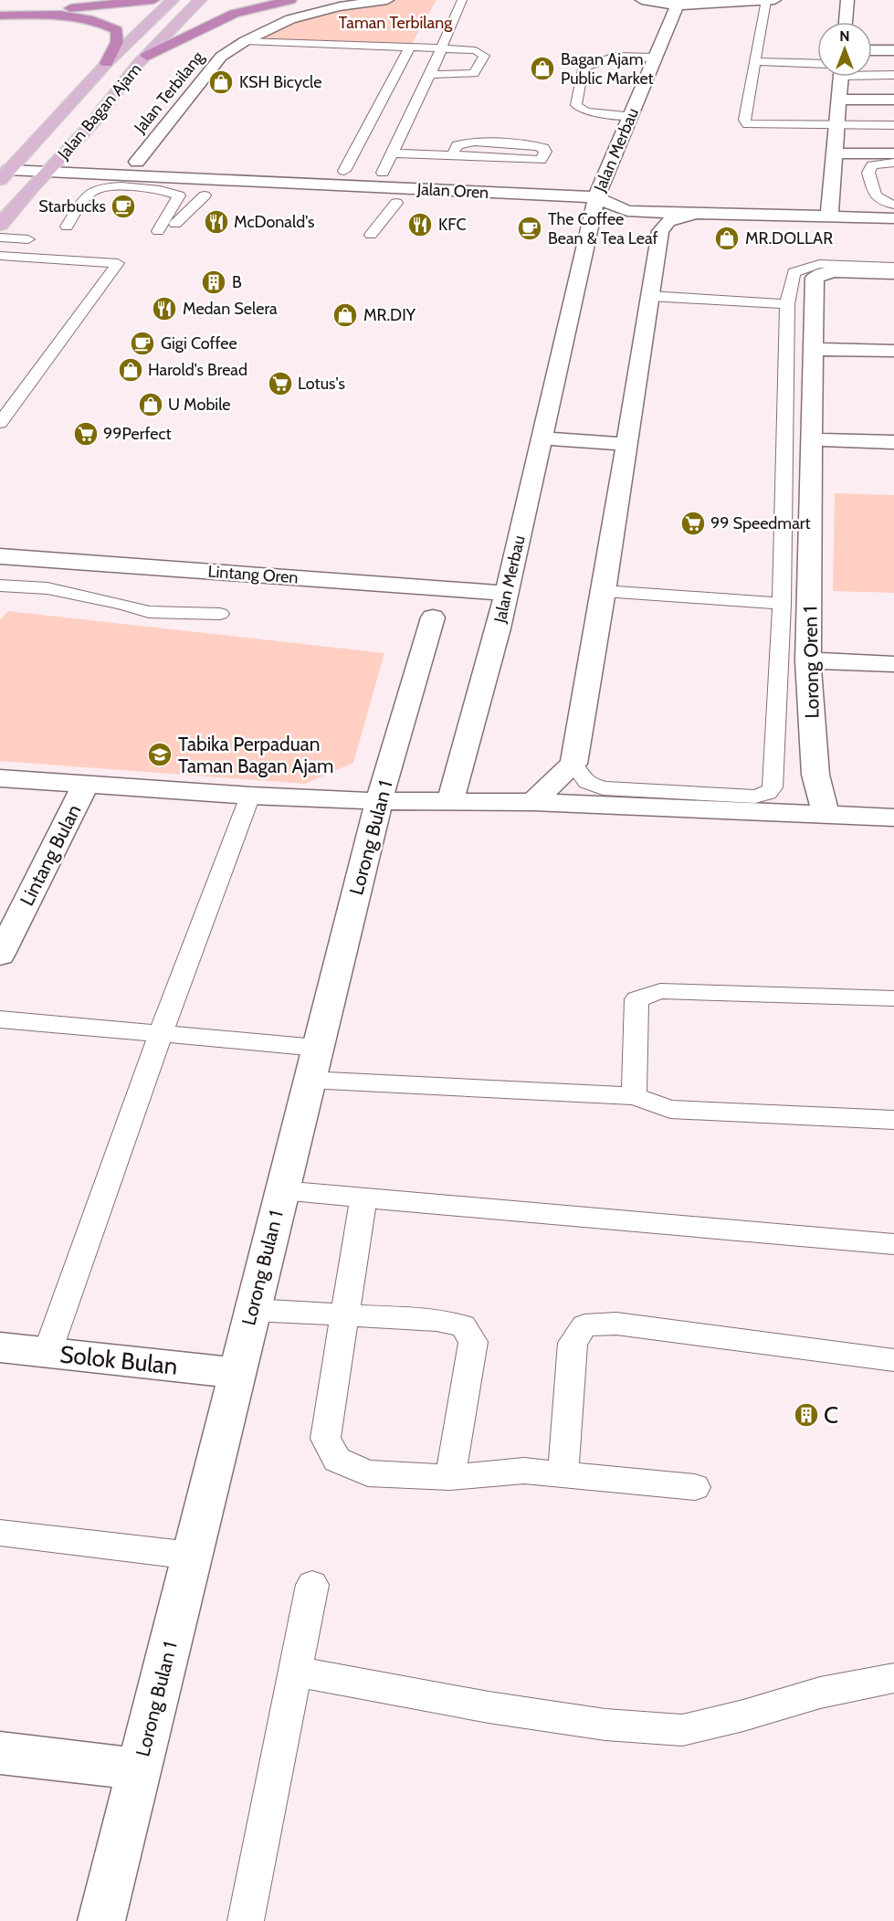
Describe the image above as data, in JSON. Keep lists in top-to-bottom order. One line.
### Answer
{"streets":{"main road":["Jalan Bagan Ajam"],"street":["Jalan Terbilang","Jalan Merbau","Jalan Oren","Lintang Oren","Lorong Oren 1","Lorong Bulan 1","Lintang Bulan","Solok Bulan"]},"crossings":[["Jalan Terbilang","Jalan Oren"],["Jalan Bagan Ajam","Jalan Oren"],["Jalan Merbau","Jalan Oren"],["Jalan Merbau","Lintang Oren"],["Lorong Bulan 1","Solok Bulan"]],"parks":["Taman Terbilang"],"places":{"shop":["Bagan Ajam Public Market","KSH Bicycle","MR.DOLLAR","MR.DIY","Harold's Bread","U Mobile"],"cafe":["Starbucks","The Coffee Bean & Tea Leaf","Gigi Coffee"],"restaurant":["McDonald's","KFC","Medan Selera"],"building":["B","C"],"supermarket":["Lotus's","99Perfect","99 Speedmart"],"school or university":["Tabika Perpaduan Taman Bagan Ajam"]},"north":"top"}
